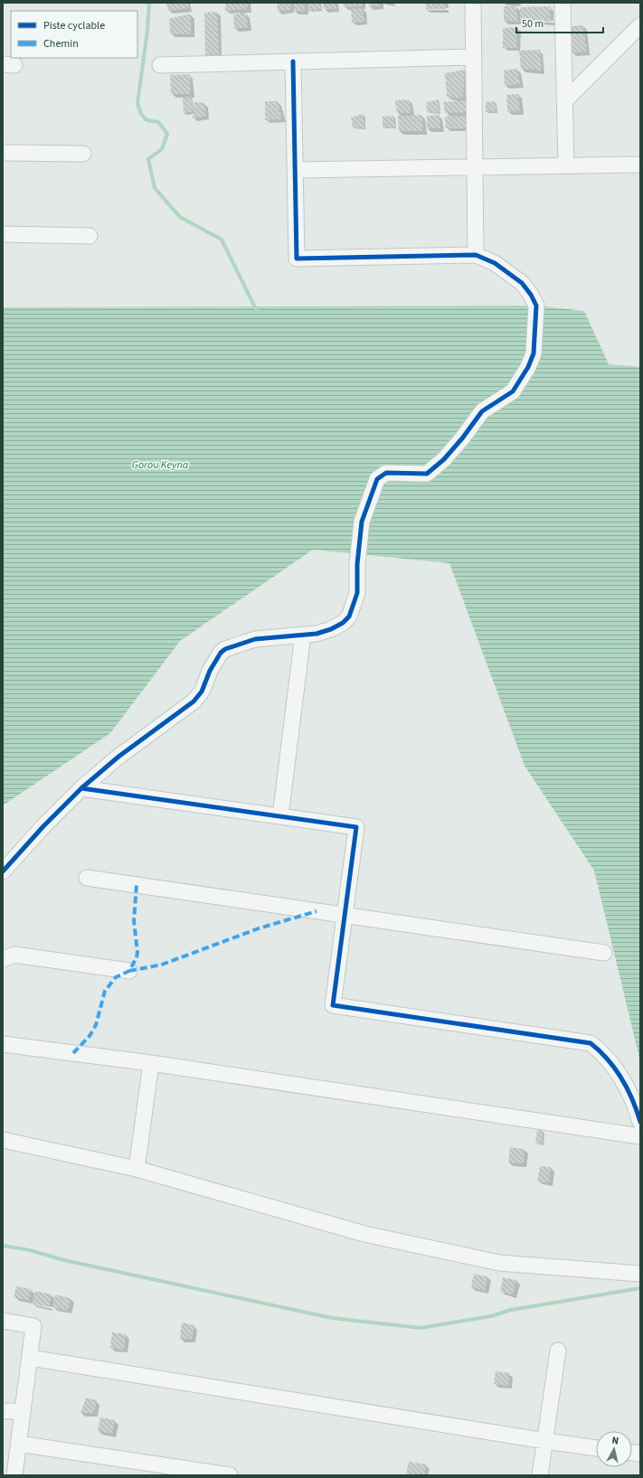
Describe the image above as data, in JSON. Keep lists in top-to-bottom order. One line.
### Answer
{"water":["Gorou Keyna"],"legend":["Piste cyclable","Chemin"],"scale_bar":"50 m","north":"top"}
